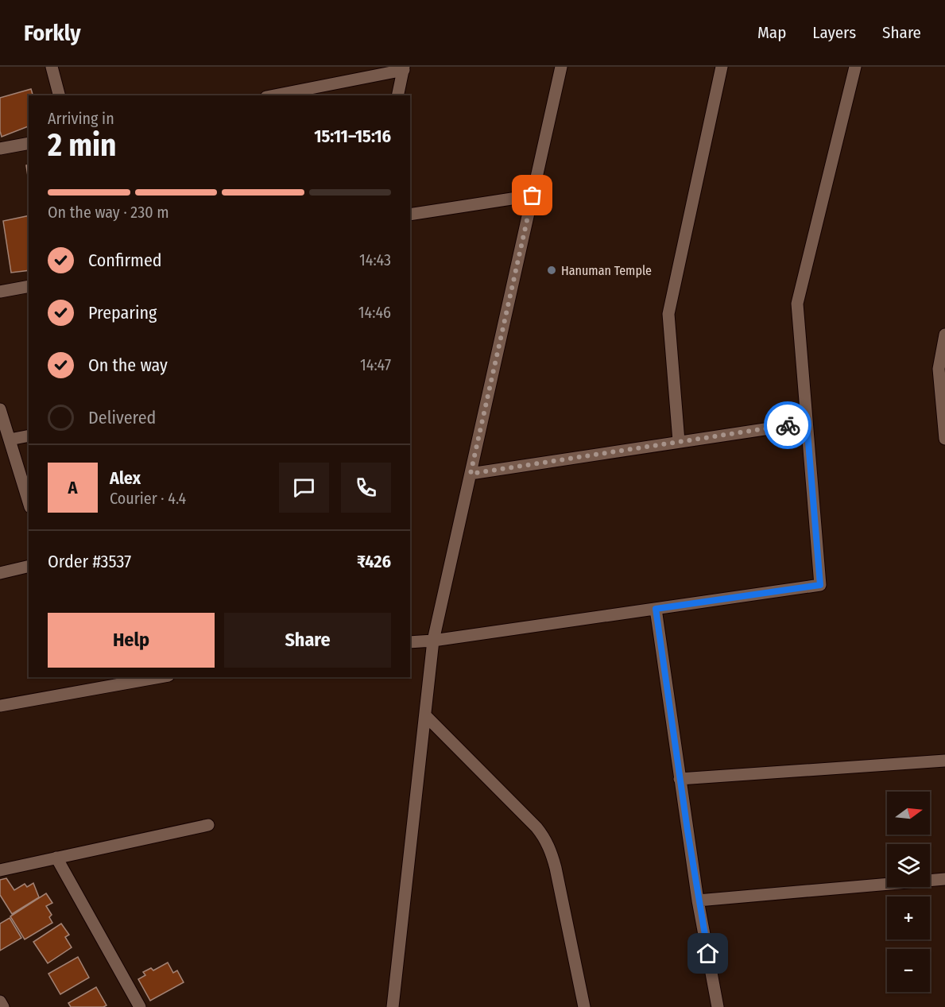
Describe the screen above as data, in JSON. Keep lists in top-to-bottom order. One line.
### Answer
{"places":["Hanuman Temple"],"north":"right","page":{"header":"Forkly","nav":["Map","Layers","Share"],"heading":["2 min","Arriving in","15:11–15:16"],"panel":["Alex","Courier · 4.4","Order #3537","₹426"],"bar":"On the way · 230 m","list":[["Confirmed","14:43"],["Preparing","14:46"],["On the way","14:47"],"Delivered"],"round":"A","buttons":["Help","Share"],"map_buttons":["+","−"]}}
